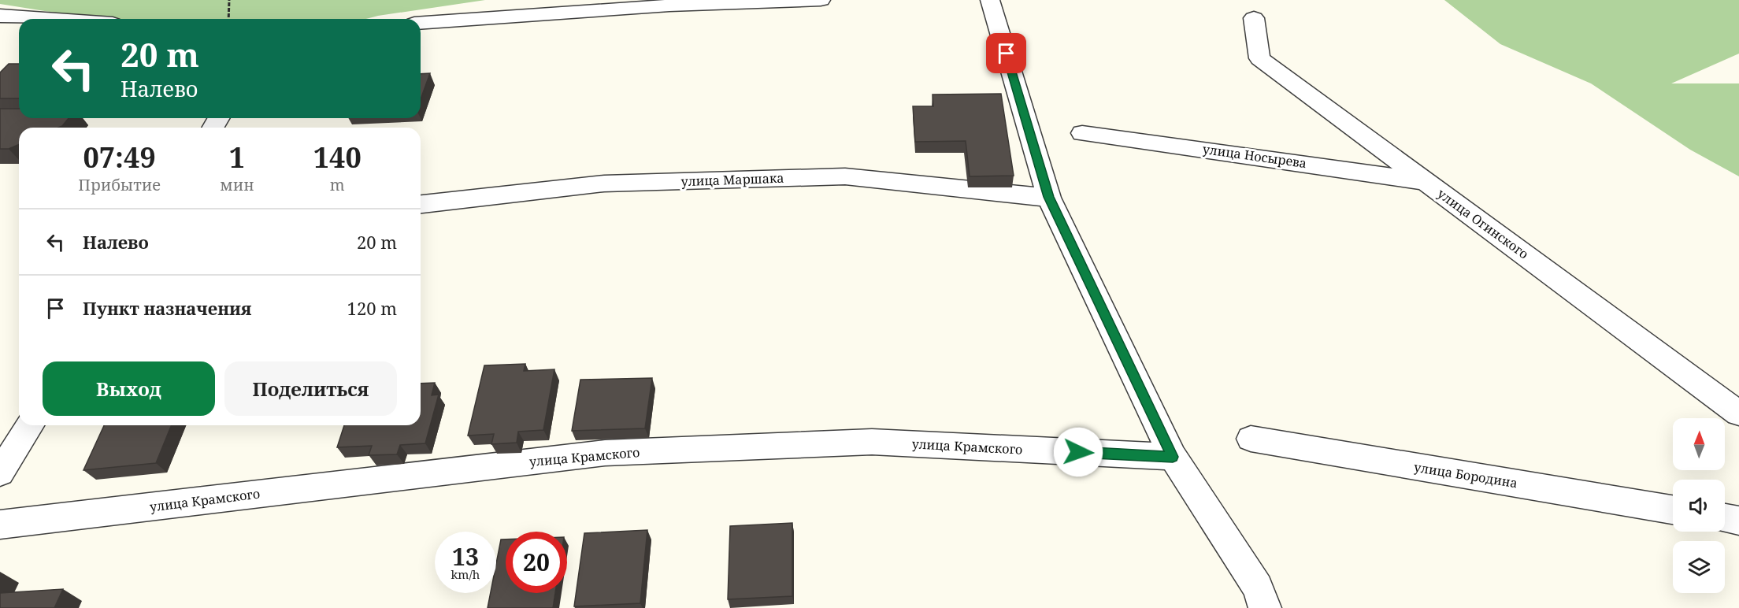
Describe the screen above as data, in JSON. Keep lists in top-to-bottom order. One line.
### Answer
{"streets":{"lane":["улица Носырева","улица Маршака","улица Огинского","улица Крамского","улица Бородина"]},"crossings":[["улица Носырева","улица Огинского"]],"north":"top","page":{"turn":["20 m","Налево"],"eta":["07:49","Прибытие","1","мин","140","m"],"list":[{"name":"Налево","value":"20 m"},{"name":"Пункт назначения","value":"120 m"}],"buttons":["Выход","Поделиться"],"speed":"13 km/h","limit":"20"}}
